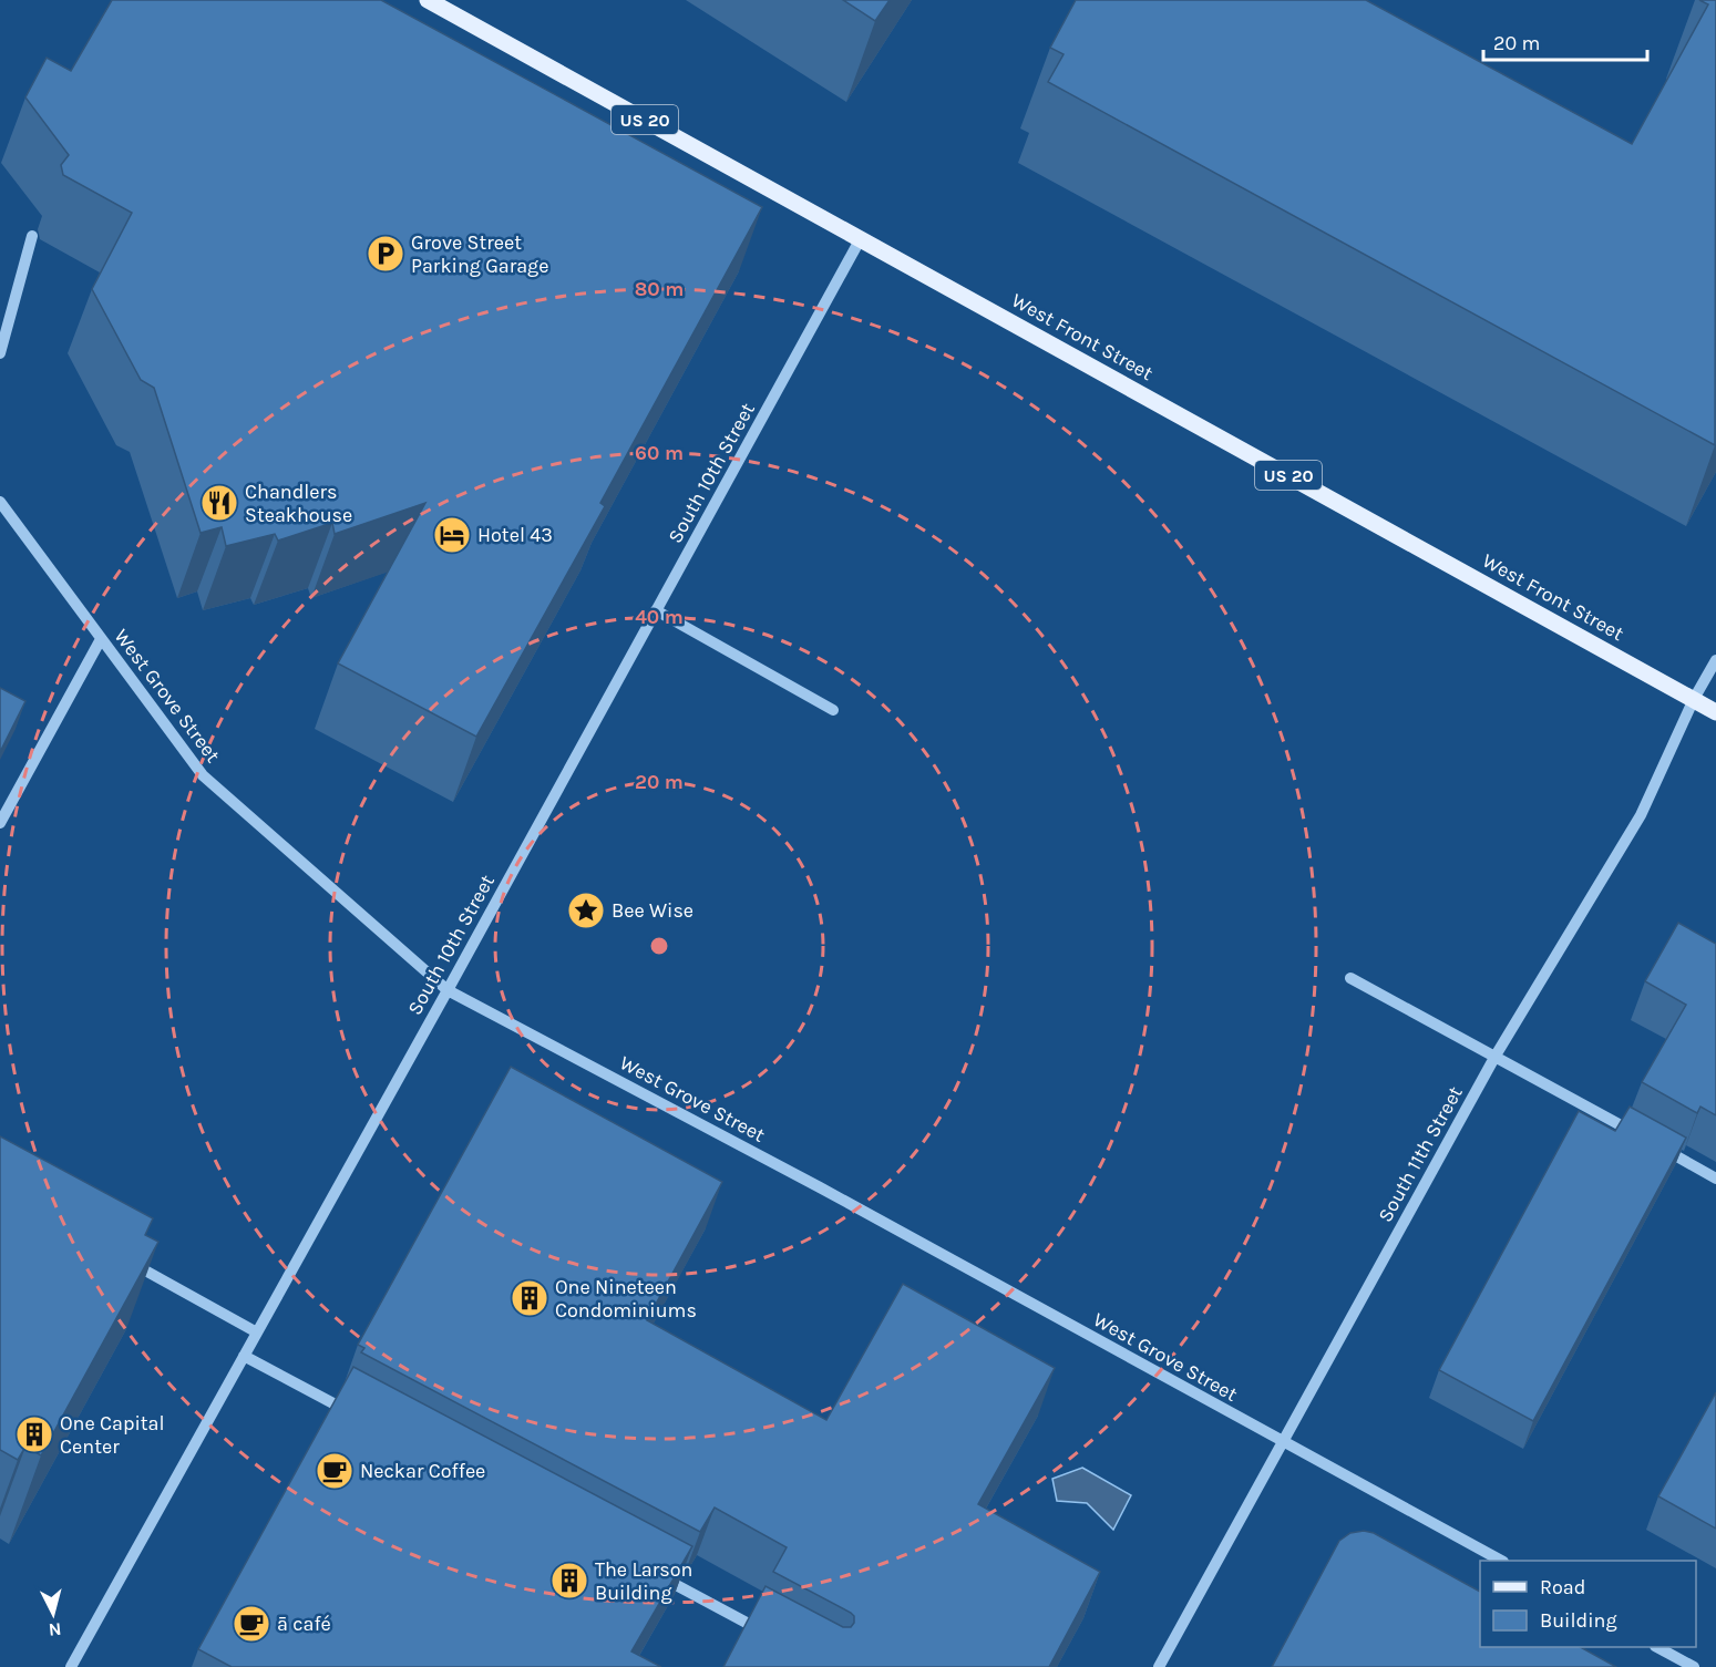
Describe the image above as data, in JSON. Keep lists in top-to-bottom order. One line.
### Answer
{"streets":{"main road":["US 20","West Front Street"],"street":["South 10th Street","West Grove Street","South 11th Street"]},"crossings":[["West Front Street","South 10th Street"],["West Front Street","South 11th Street"],["South 10th Street","West Grove Street"],["West Grove Street","South 11th Street"]],"places":{"parking":["Grove Street Parking Garage"],"restaurant":["Chandlers Steakhouse"],"hotel":["Hotel 43"],"place":["Bee Wise"],"building":["One Nineteen Condominiums","One Capital Center","The Larson Building"],"cafe":["Neckar Coffee","ā café"]},"legend":["Road","Building"],"scale_bar":"20 m","north":"bottom","rings":["80 m","60 m","40 m","20 m"]}
